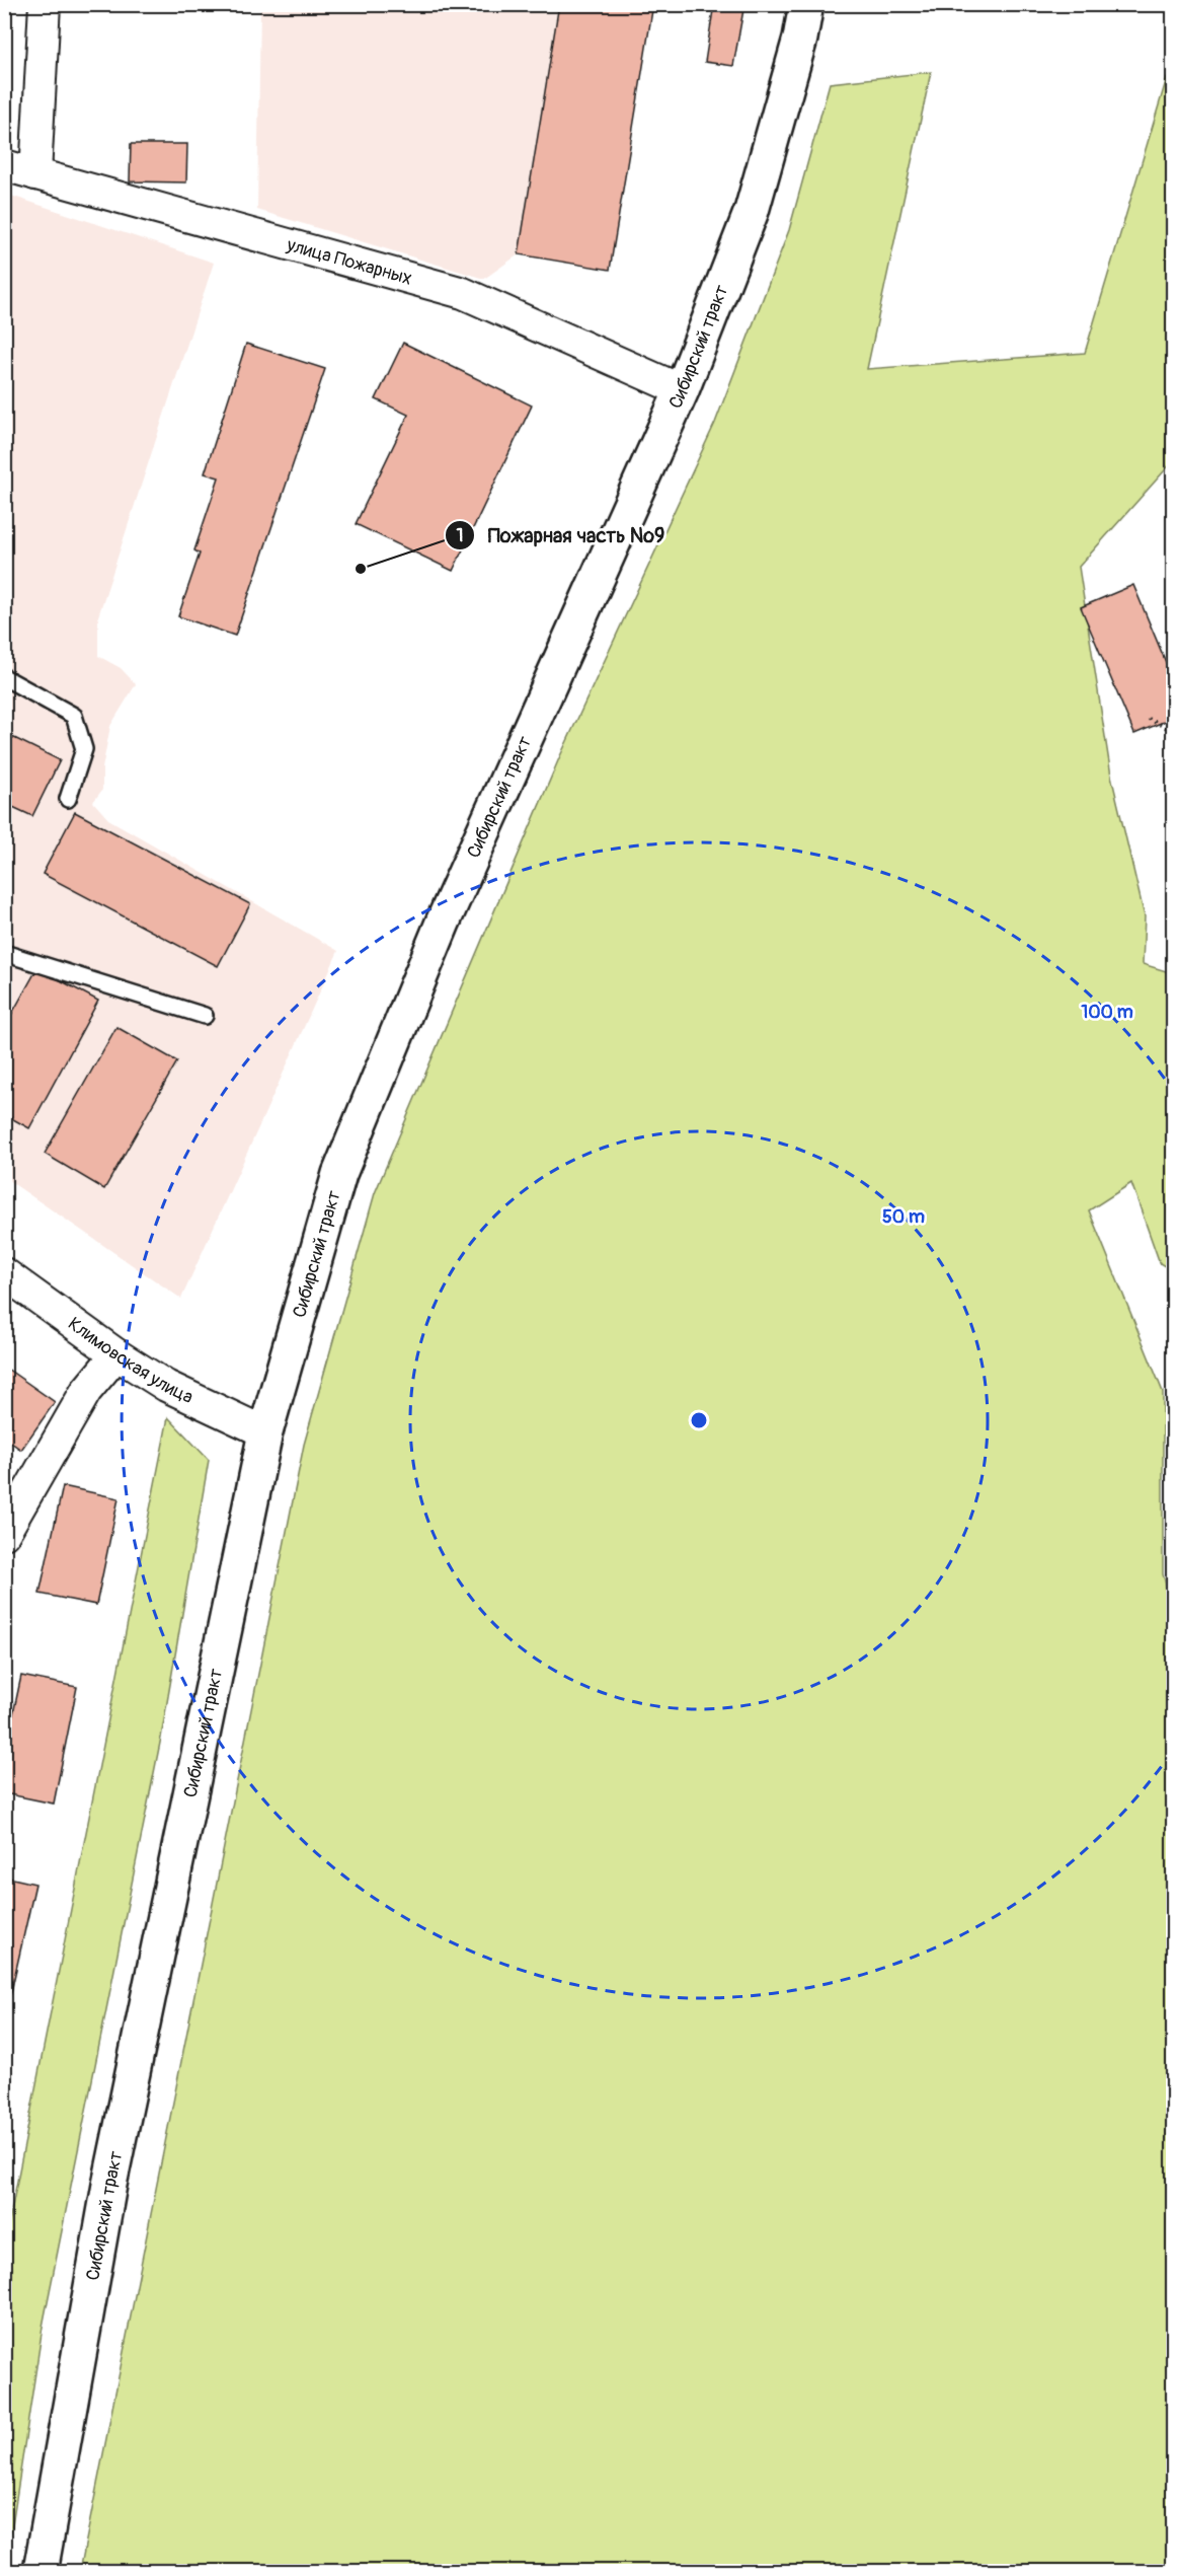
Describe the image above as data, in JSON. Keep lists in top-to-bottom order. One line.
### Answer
{"streets":{"main road":["Сибирский тракт"],"street":["улица Пожарных","Климовская улица"]},"crossings":[["улица Пожарных","Сибирский тракт"],["Сибирский тракт","Климовская улица"]],"places":["Пожарная часть №9"],"rings":["100 m","50 m"]}
